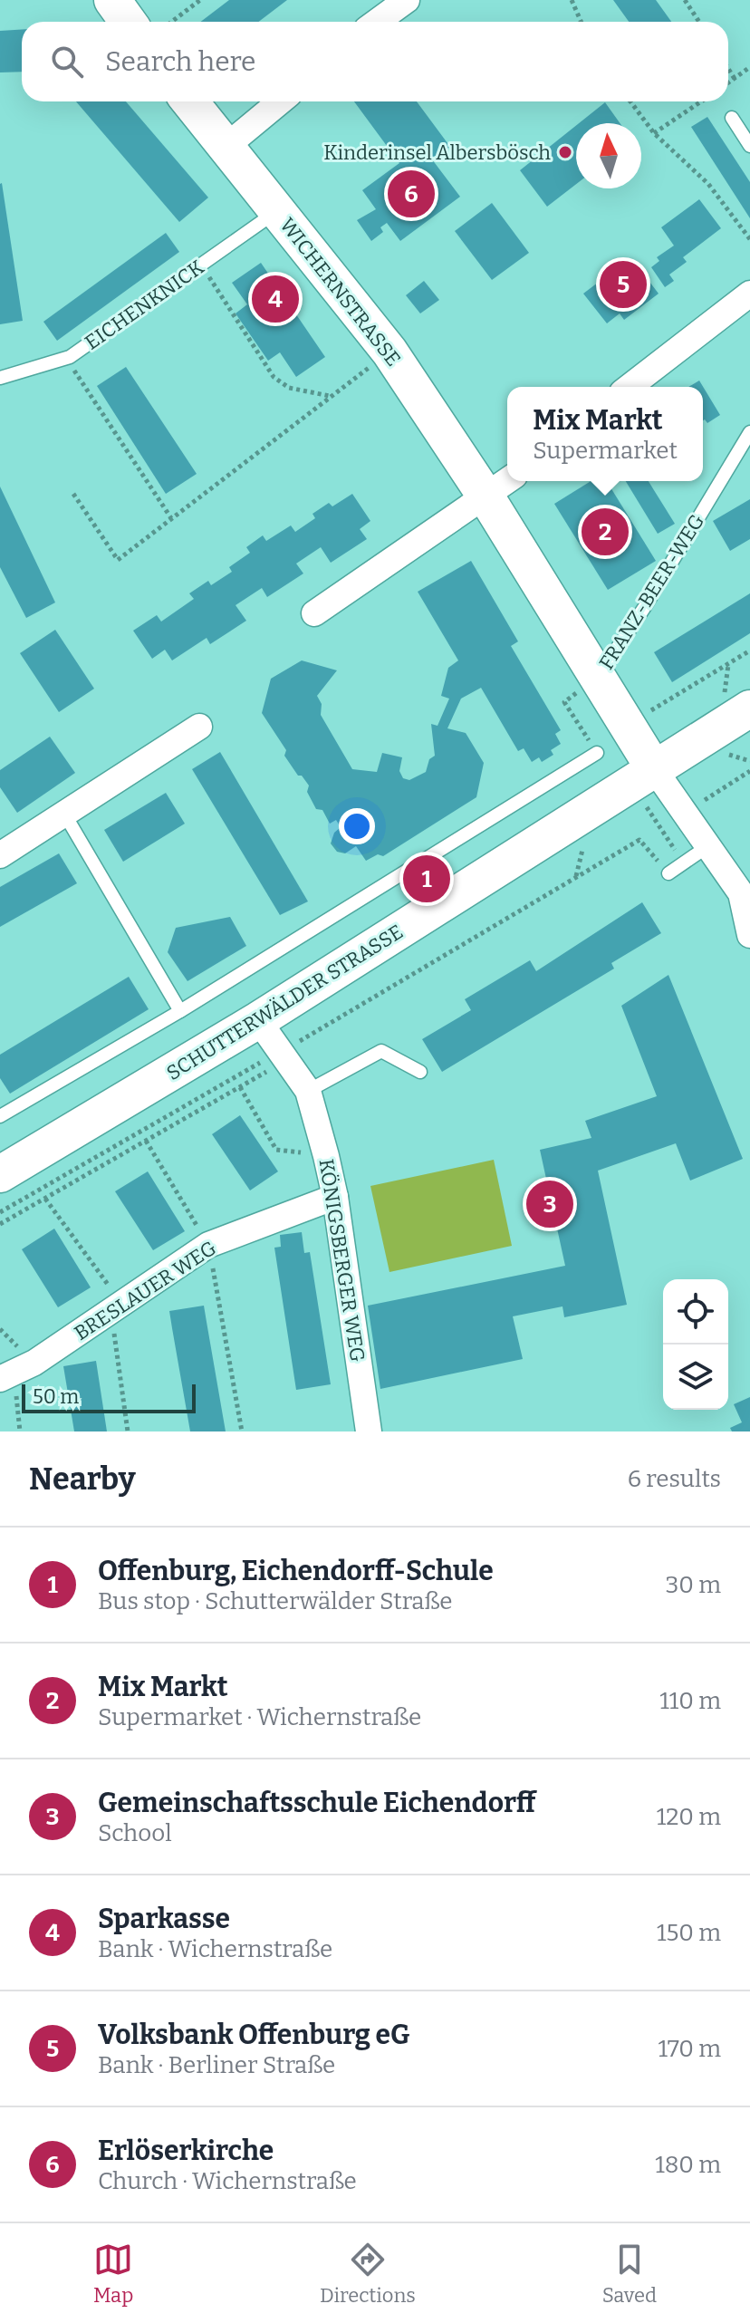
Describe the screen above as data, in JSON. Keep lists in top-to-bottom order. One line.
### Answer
{"streets":{"main road":["WICHERNSTRASSE","SCHUTTERWÄLDER STRASSE"],"street":["KÖNIGSBERGER WEG","BRESLAUER WEG"],"lane":["EICHENKNICK","FRANZ-BEER-WEG"]},"crossings":[["WICHERNSTRASSE","EICHENKNICK"],["WICHERNSTRASSE","FRANZ-BEER-WEG"],["WICHERNSTRASSE","SCHUTTERWÄLDER STRASSE"],["SCHUTTERWÄLDER STRASSE","KÖNIGSBERGER WEG"],["KÖNIGSBERGER WEG","BRESLAUER WEG"]],"places":["Kinderinsel Albersbösch"],"scale_bar":"50 m","north":"top","page":{"search":"Search here","pins":["6","5","4","2","1","3"],"popup":["Mix Markt","Supermarket"],"scale":"50 m","heading":["Nearby","6 results"],"list":[{"mark":"1","name":"Offenburg, Eichendorff-Schule","note":"Bus stop · Schutterwälder Straße","value":"30 m"},{"mark":"2","name":"Mix Markt","note":"Supermarket · Wichernstraße","value":"110 m"},{"mark":"3","name":"Gemeinschaftsschule Eichendorff","note":"School","value":"120 m"},{"mark":"4","name":"Sparkasse","note":"Bank · Wichernstraße","value":"150 m"},{"mark":"5","name":"Volksbank Offenburg eG","note":"Bank · Berliner Straße","value":"170 m"},{"mark":"6","name":"Erlöserkirche","note":"Church · Wichernstraße","value":"180 m"}],"nav":["Map","Directions","Saved"]}}
